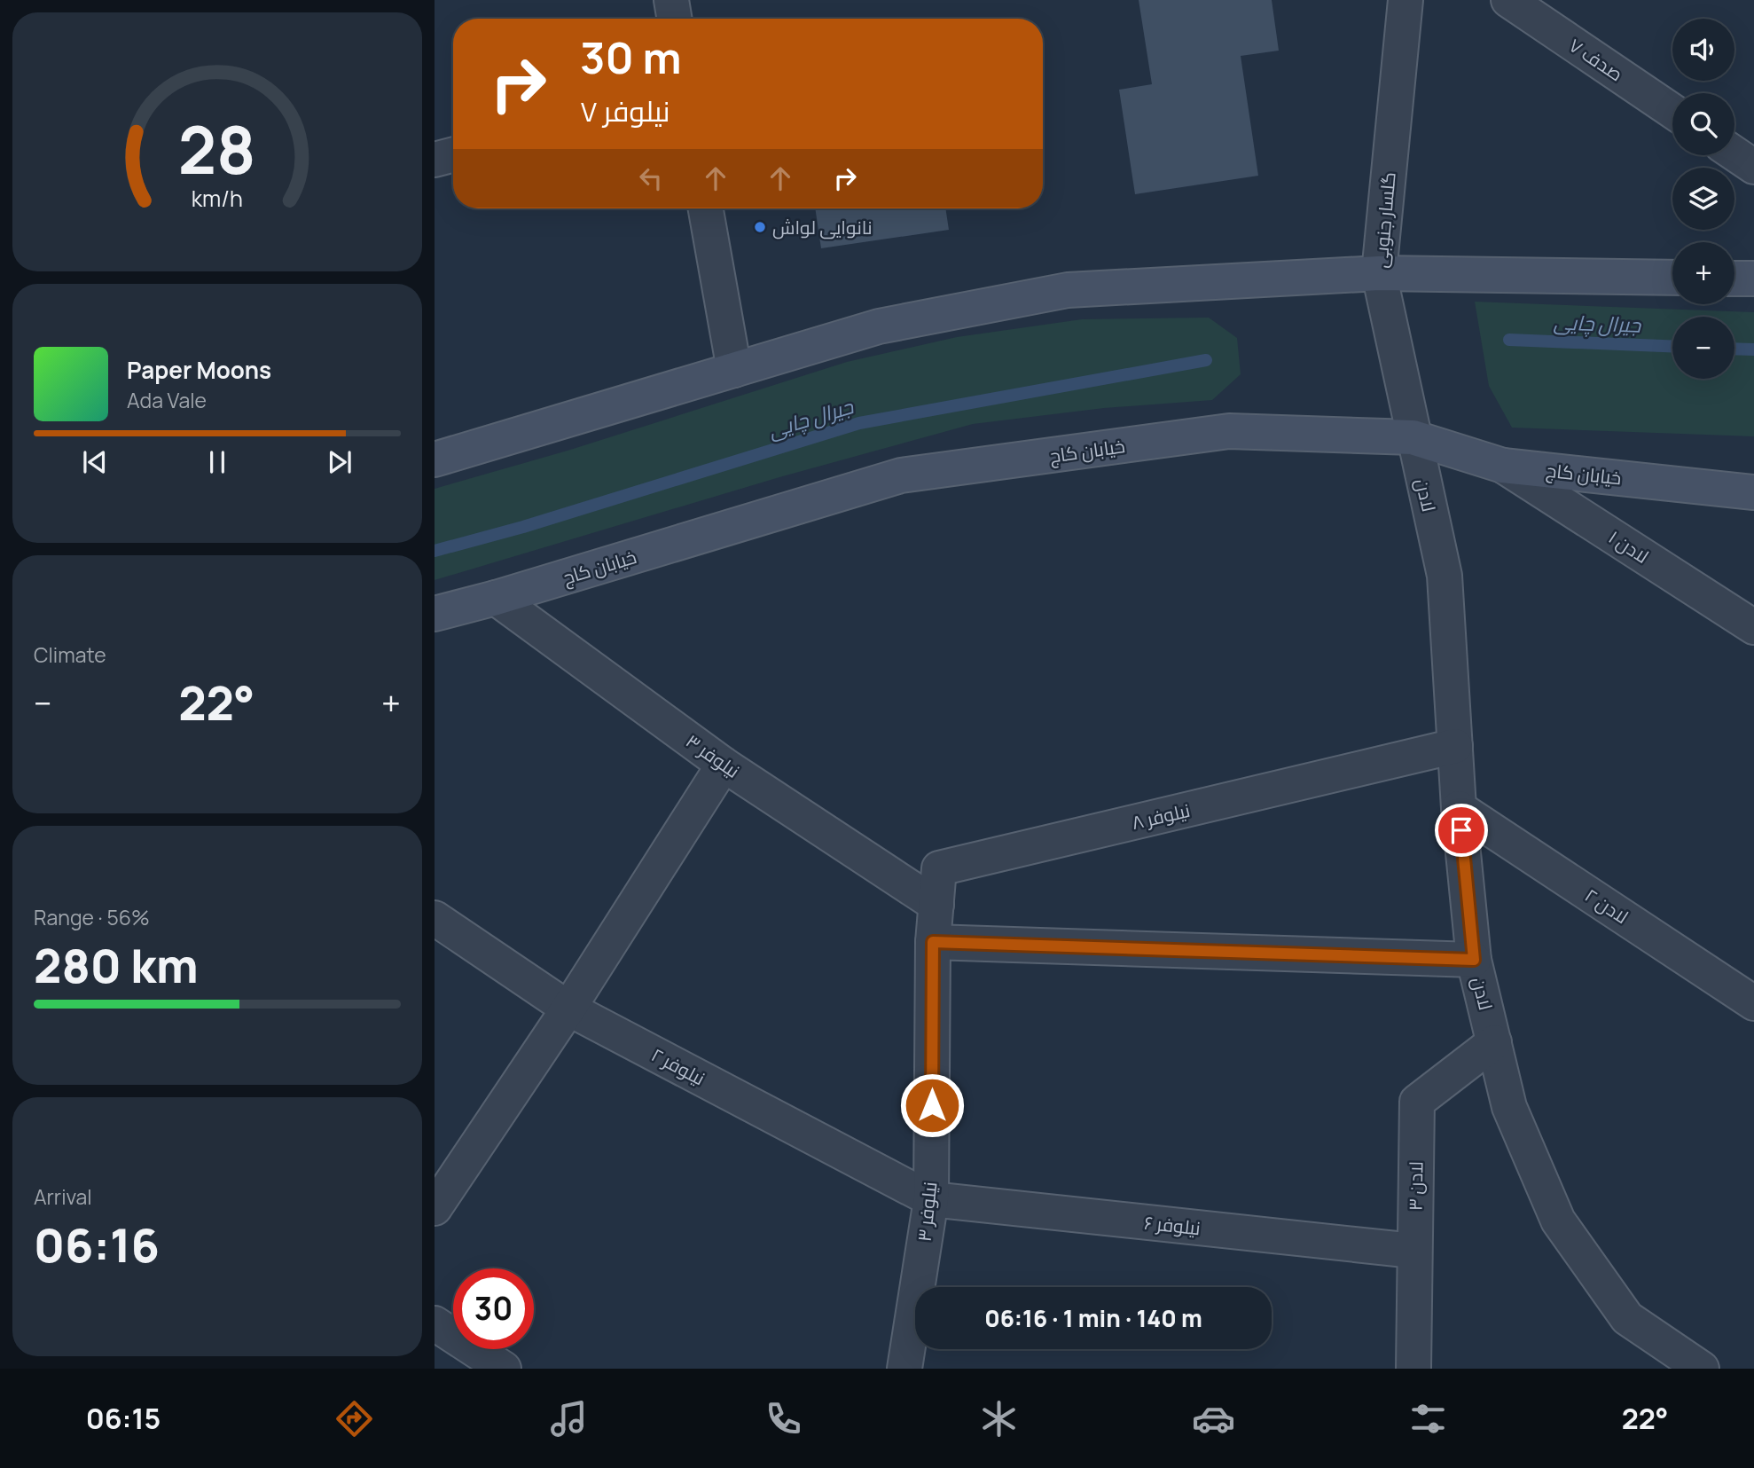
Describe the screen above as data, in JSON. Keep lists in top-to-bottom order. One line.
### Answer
{"streets":{"main road":["خیابان کاج"],"street":["صدف ۷","گلسار جنوبی","لادن","لادن ۱","نیلوفر ۳","نیلوفر ۸","لادن ۲","نیلوفر ۲","لادن ۳","نیلوفر ۶"]},"crossings":[["گلسار جنوبی","خیابان کاج"],["گلسار جنوبی","لادن"],["خیابان کاج","لادن"],["خیابان کاج","لادن ۱"],["خیابان کاج","نیلوفر ۳"],["لادن","نیلوفر ۸"],["لادن","لادن ۲"],["لادن","لادن ۳"],["نیلوفر ۳","نیلوفر ۸"],["نیلوفر ۳","نیلوفر ۲"],["نیلوفر ۳","نیلوفر ۶"],["نیلوفر ۲","نیلوفر ۶"],["لادن ۳","نیلوفر ۶"]],"water":["جیرال چایی"],"places":["نانوایی لواش"],"page":{"map_buttons":["+","−"],"turn":["30 m","نیلوفر ۷"],"song":["Paper Moons","Ada Vale"],"tile":["Climate",["Range · 56%","280 km"],["Arrival","06:16"]],"heat":["−","22°","+"],"limit":"30","trip":"06:16 · 1 min · 140 m","tabs":["06:15","22°"],"gauge":["28","km/h"]}}
